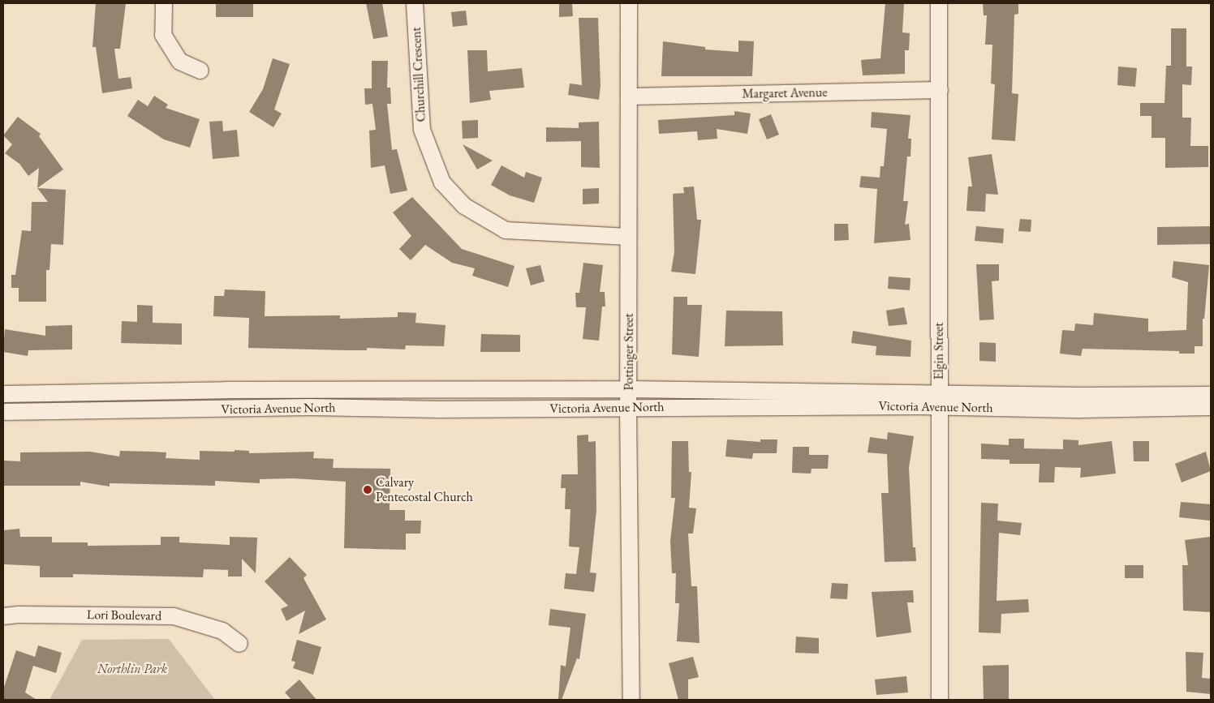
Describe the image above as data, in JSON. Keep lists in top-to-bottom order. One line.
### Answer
{"streets":{"street":["Churchill Crescent","Margaret Avenue","Elgin Street","Pottinger Street","Victoria Avenue North","Lori Boulevard"]},"crossings":[["Churchill Crescent","Pottinger Street"],["Margaret Avenue","Elgin Street"],["Margaret Avenue","Pottinger Street"],["Elgin Street","Victoria Avenue North"],["Pottinger Street","Victoria Avenue North"]],"parks":["Northlin Park"],"places":["Calvary Pentecostal Church"]}
